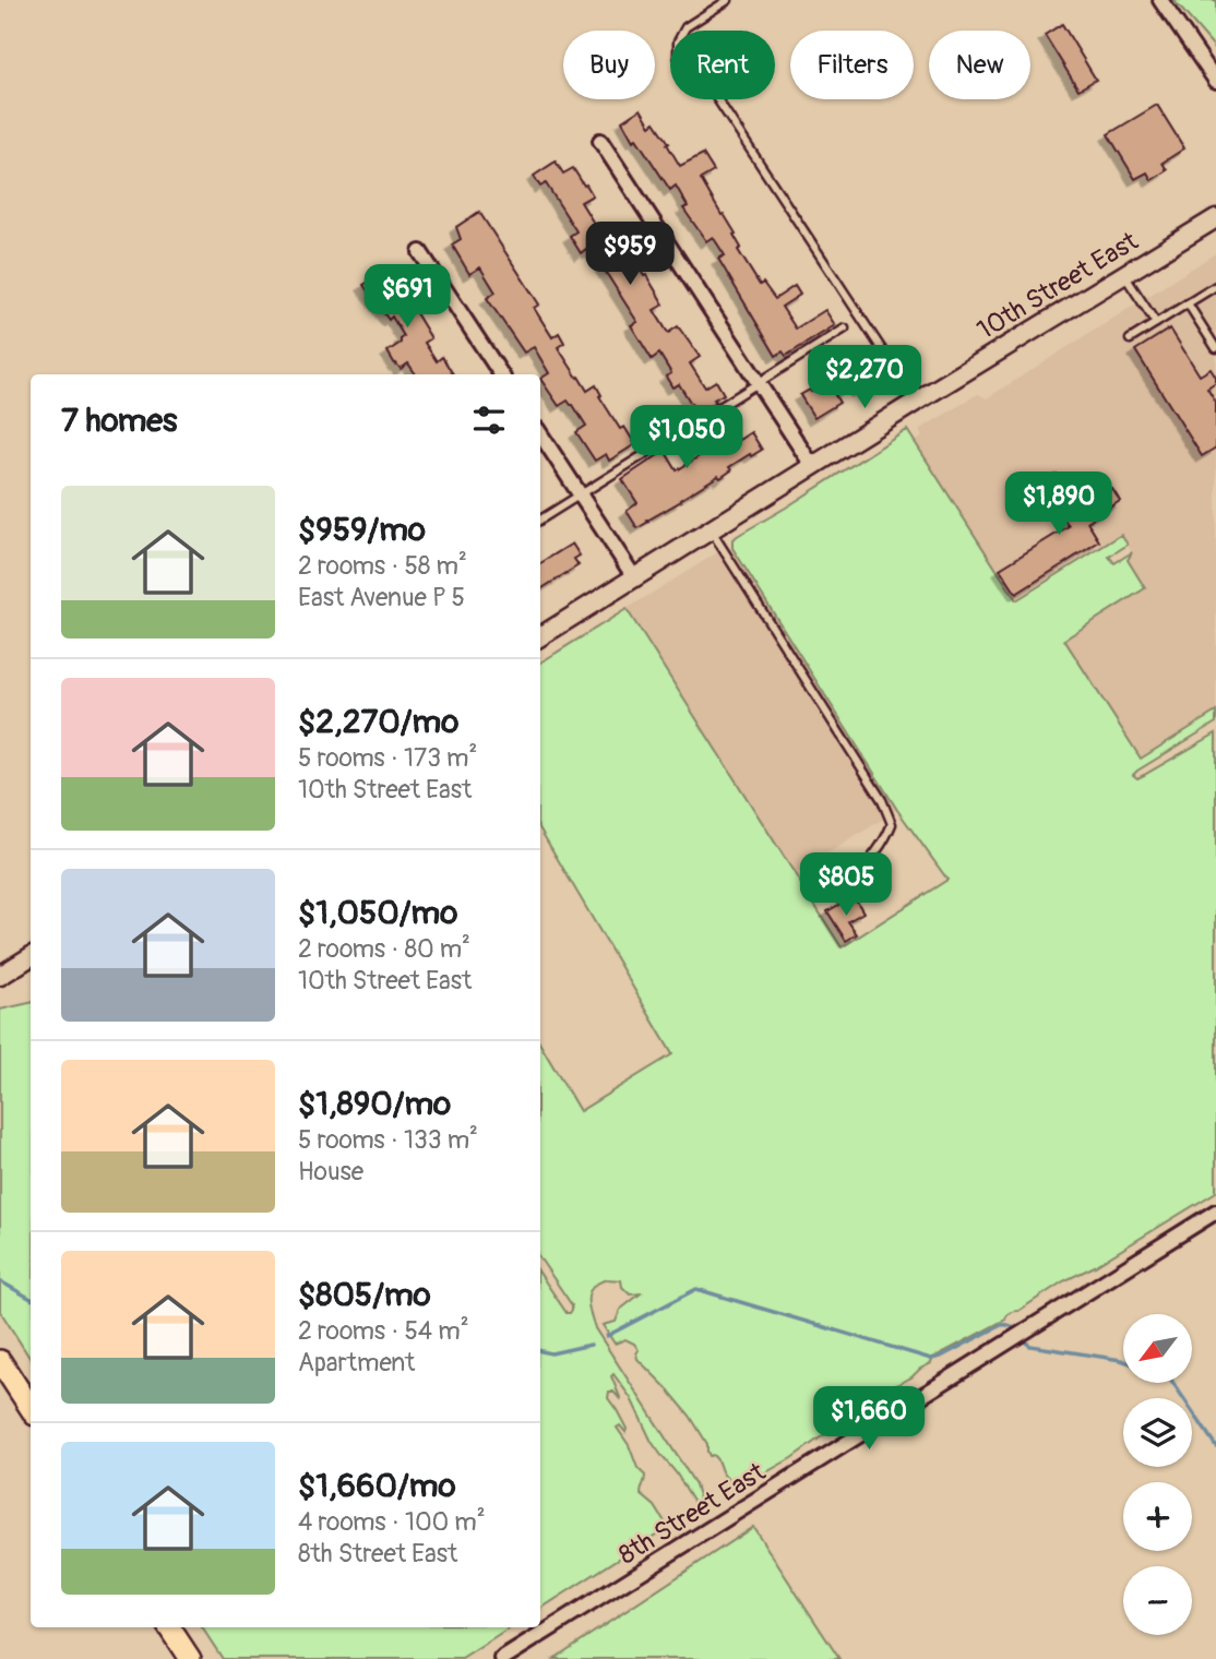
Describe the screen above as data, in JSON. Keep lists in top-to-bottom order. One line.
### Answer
{"streets":{"main road":["10th Street East"],"street":["8th Street East"]},"north":"bottom left","page":{"chip":["Buy","Rent","Filters","New"],"price":["$959","$691","$2,270","$1,050","$1,890","$805","$1,660"],"heading":"7 homes","list":[{"name":"$959/mo","note":"2 rooms · 58 m² · East Avenue P 5"},{"name":"$2,270/mo","note":"5 rooms · 173 m² · 10th Street East"},{"name":"$1,050/mo","note":"2 rooms · 80 m² · 10th Street East"},{"name":"$1,890/mo","note":"5 rooms · 133 m² · House"},{"name":"$805/mo","note":"2 rooms · 54 m² · Apartment"},{"name":"$1,660/mo","note":"4 rooms · 100 m² · 8th Street East"}],"map_buttons":["+","−"]}}
